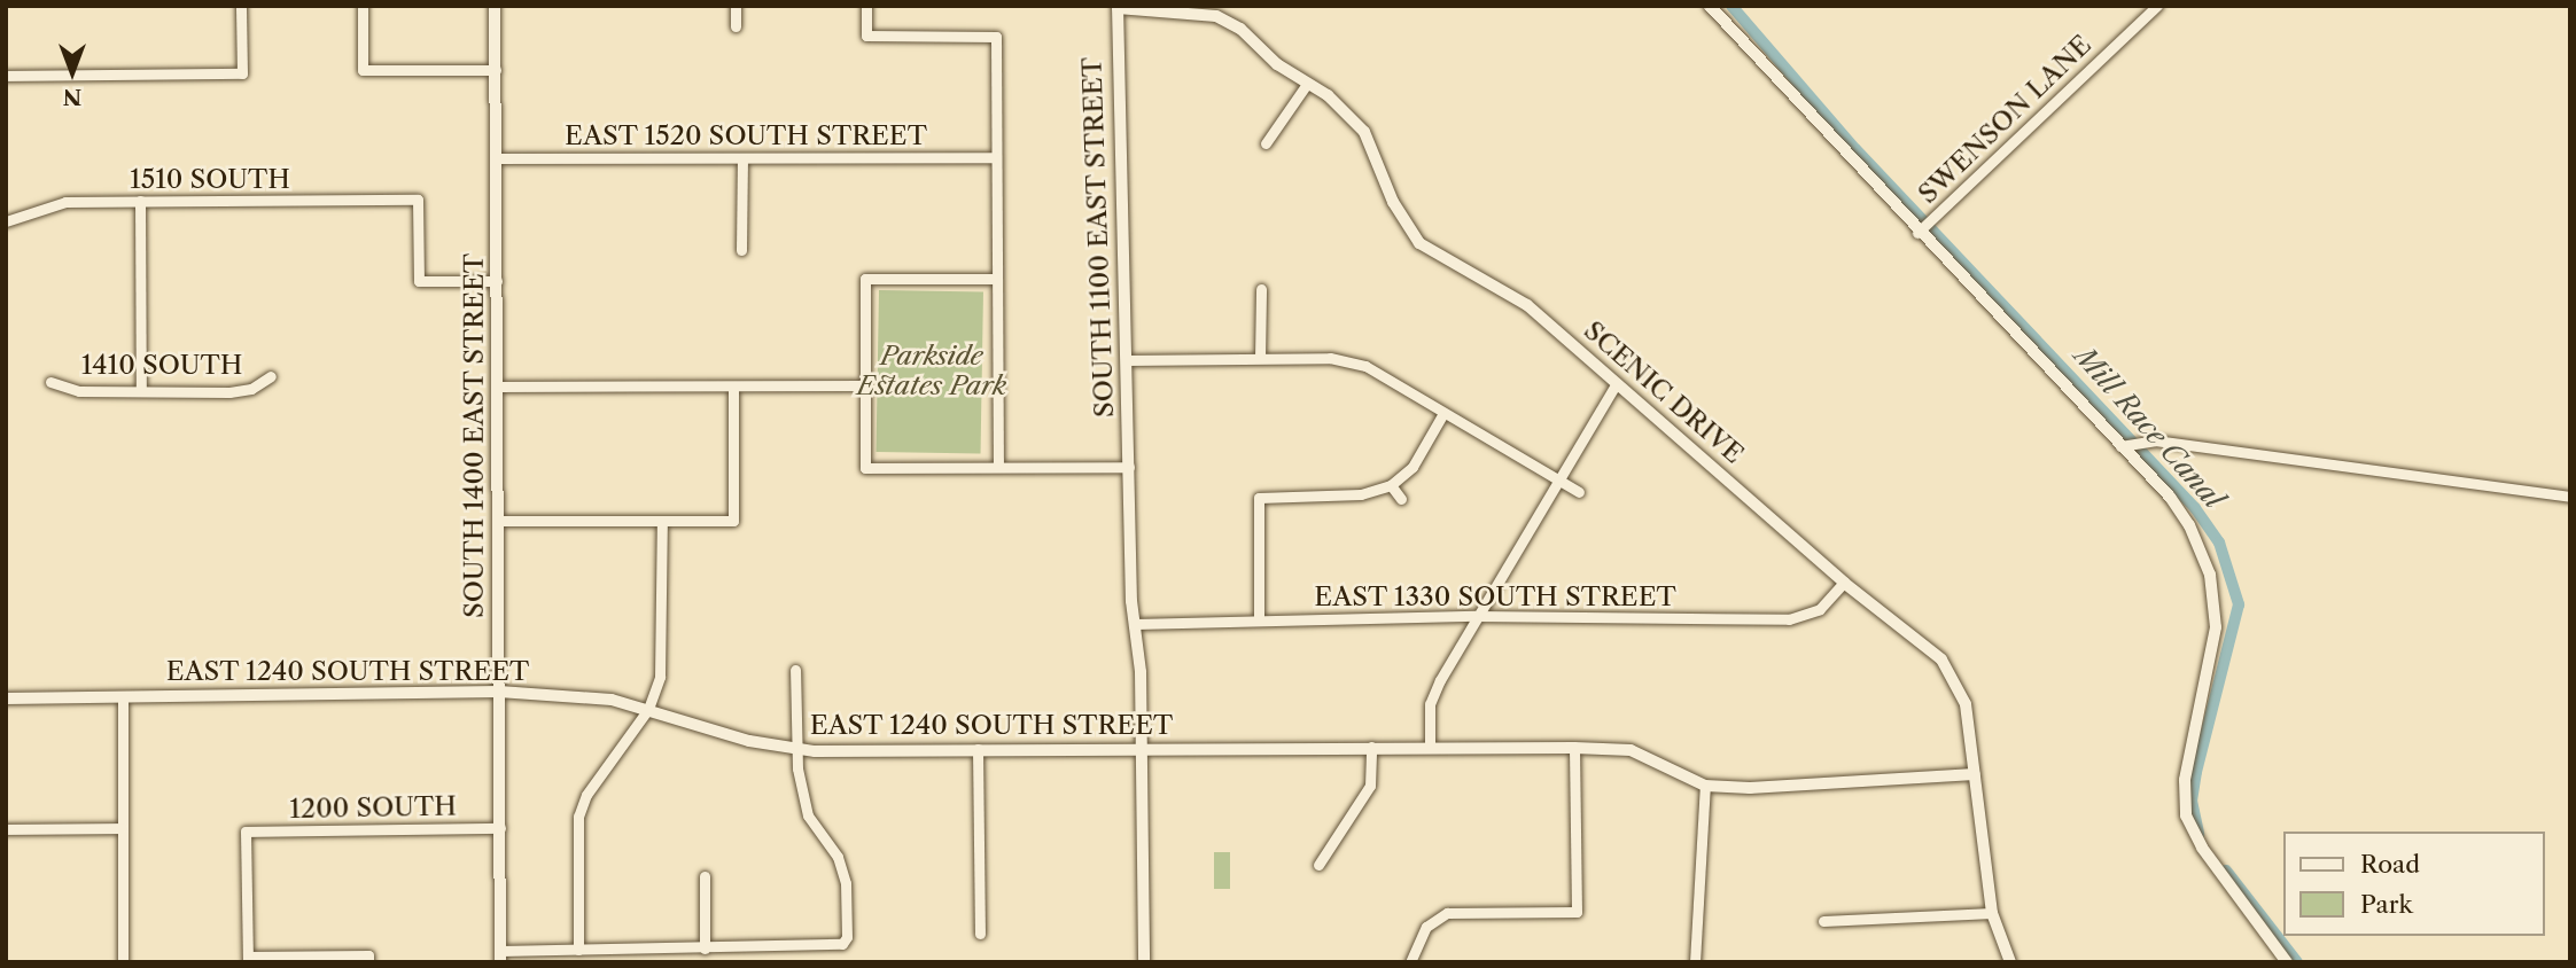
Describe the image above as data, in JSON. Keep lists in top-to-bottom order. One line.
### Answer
{"streets":{"street":["SWENSON LANE","EAST 1520 SOUTH STREET","1510 SOUTH","SOUTH 1100 EAST STREET","1410 SOUTH","SCENIC DRIVE","SOUTH 1400 EAST STREET","EAST 1330 SOUTH STREET","EAST 1240 SOUTH STREET","1200 SOUTH"]},"crossings":[["EAST 1520 SOUTH STREET","SOUTH 1400 EAST STREET"],["1510 SOUTH","SOUTH 1400 EAST STREET"],["SOUTH 1100 EAST STREET","SCENIC DRIVE"],["SOUTH 1100 EAST STREET","EAST 1330 SOUTH STREET"],["SOUTH 1100 EAST STREET","EAST 1240 SOUTH STREET"],["SCENIC DRIVE","EAST 1330 SOUTH STREET"],["SCENIC DRIVE","EAST 1240 SOUTH STREET"],["SOUTH 1400 EAST STREET","EAST 1240 SOUTH STREET"],["SOUTH 1400 EAST STREET","1200 SOUTH"]],"water":["Mill Race Canal"],"parks":["Parkside Estates Park"],"legend":["Road","Park"],"north":"bottom"}
